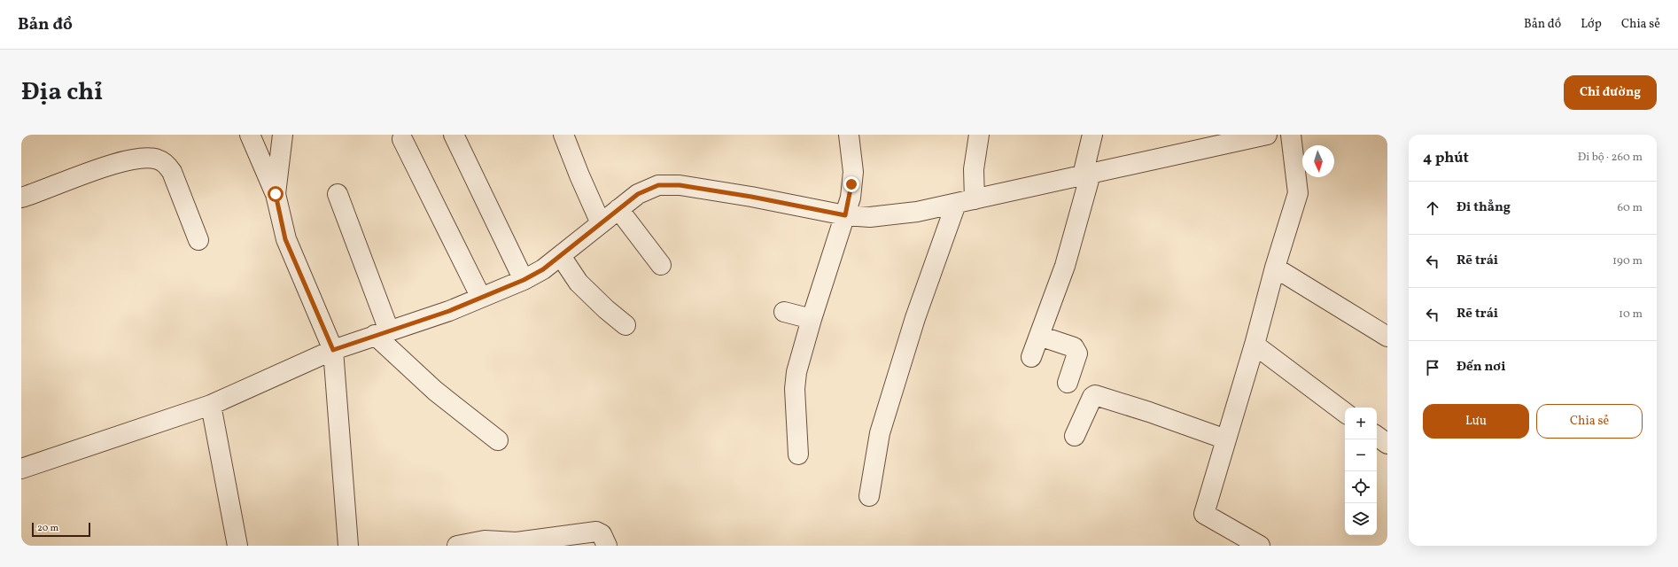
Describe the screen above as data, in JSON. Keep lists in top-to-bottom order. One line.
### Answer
{"scale_bar":"20 m","north":"bottom","page":{"header":"Bản đồ","nav":["Bản đồ","Lớp","Chia sẻ"],"title":"Địa chỉ","buttons":["Chỉ đường",["Lưu","Chia sẻ"]],"heading":["4 phút","Đi bộ · 260 m"],"list":[["Đi thẳng","60 m"],["Rẽ trái","190 m"],["Rẽ trái","10 m"],"Đến nơi"],"map_buttons":["+","−"],"scale":"20 m"}}
